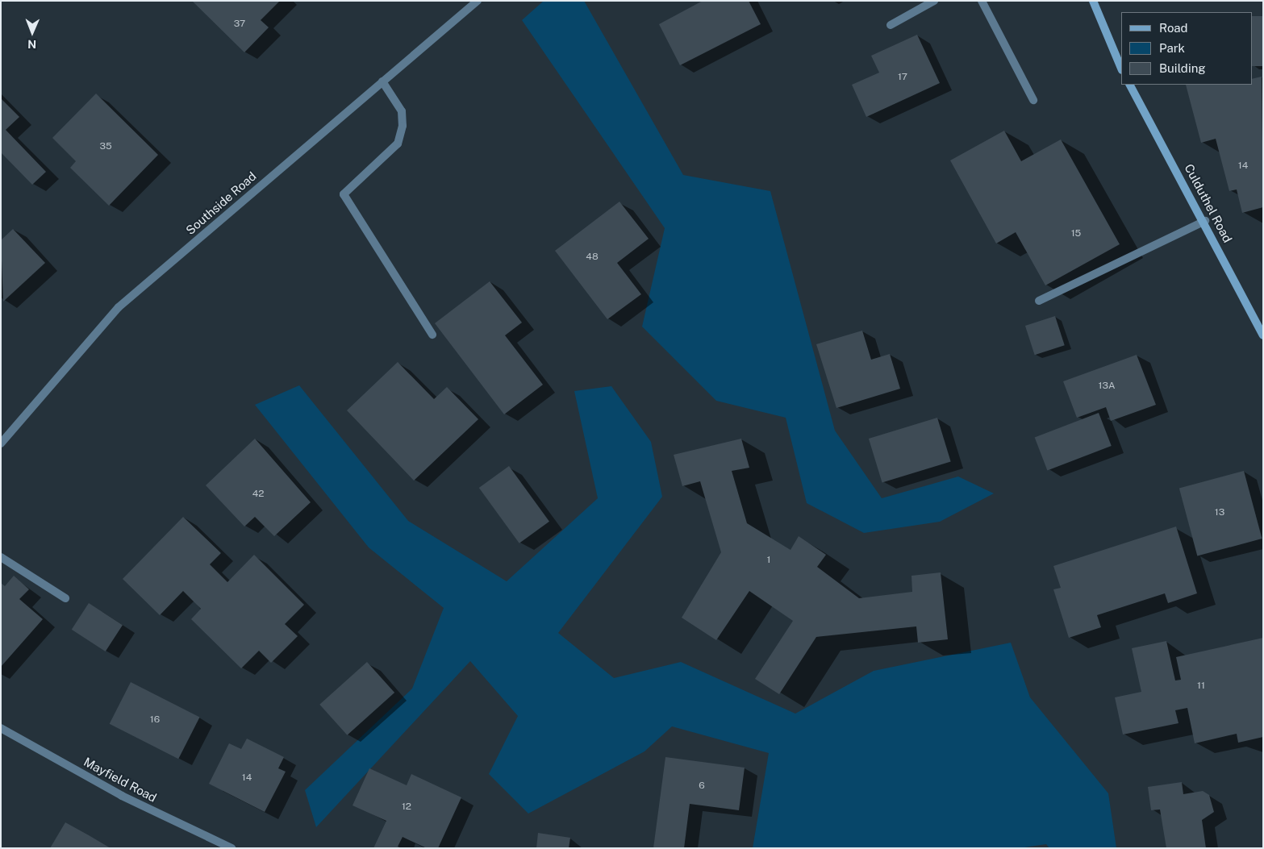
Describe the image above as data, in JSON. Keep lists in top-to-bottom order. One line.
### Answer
{"streets":{"main road":["Culduthel Road"],"street":["Southside Road","Mayfield Road"]},"house_numbers":["37","17","35","14","15","48","13A","42","13","1","11","16","14","6","12"],"legend":["Road","Park","Building"],"north":"bottom"}
